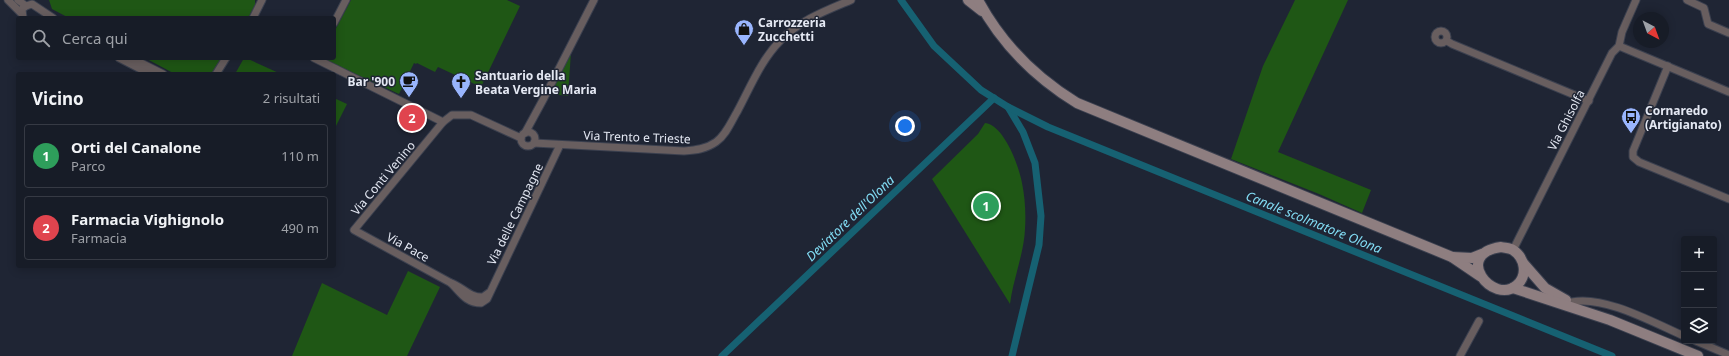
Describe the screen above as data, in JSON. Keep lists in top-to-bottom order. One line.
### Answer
{"streets":{"street":["Via Ghisolfa","Via Trento e Trieste","Via Conti Venino","Via delle Campagne","Via Pace"]},"crossings":[["Via Trento e Trieste","Via Conti Venino"],["Via Trento e Trieste","Via delle Campagne"],["Via Conti Venino","Via Pace"],["Via delle Campagne","Via Pace"]],"water":["Deviatore dell'Olona","Canale scolmatore Olona"],"places":{"shop":["Carrozzeria Zucchetti"],"cafe":["Bar '900"],"church":["Santuario della Beata Vergine Maria"],"bus stop":["Cornaredo (Artigianato)"]},"north":"bottom right","page":{"search":"Cerca qui","heading":["Vicino","2 risultati"],"pins":["2","1"],"list":[{"mark":"1","name":"Orti del Canalone","note":"Parco","value":"110 m"},{"mark":"2","name":"Farmacia Vighignolo","note":"Farmacia","value":"490 m"}],"map_buttons":["+","−"]}}
